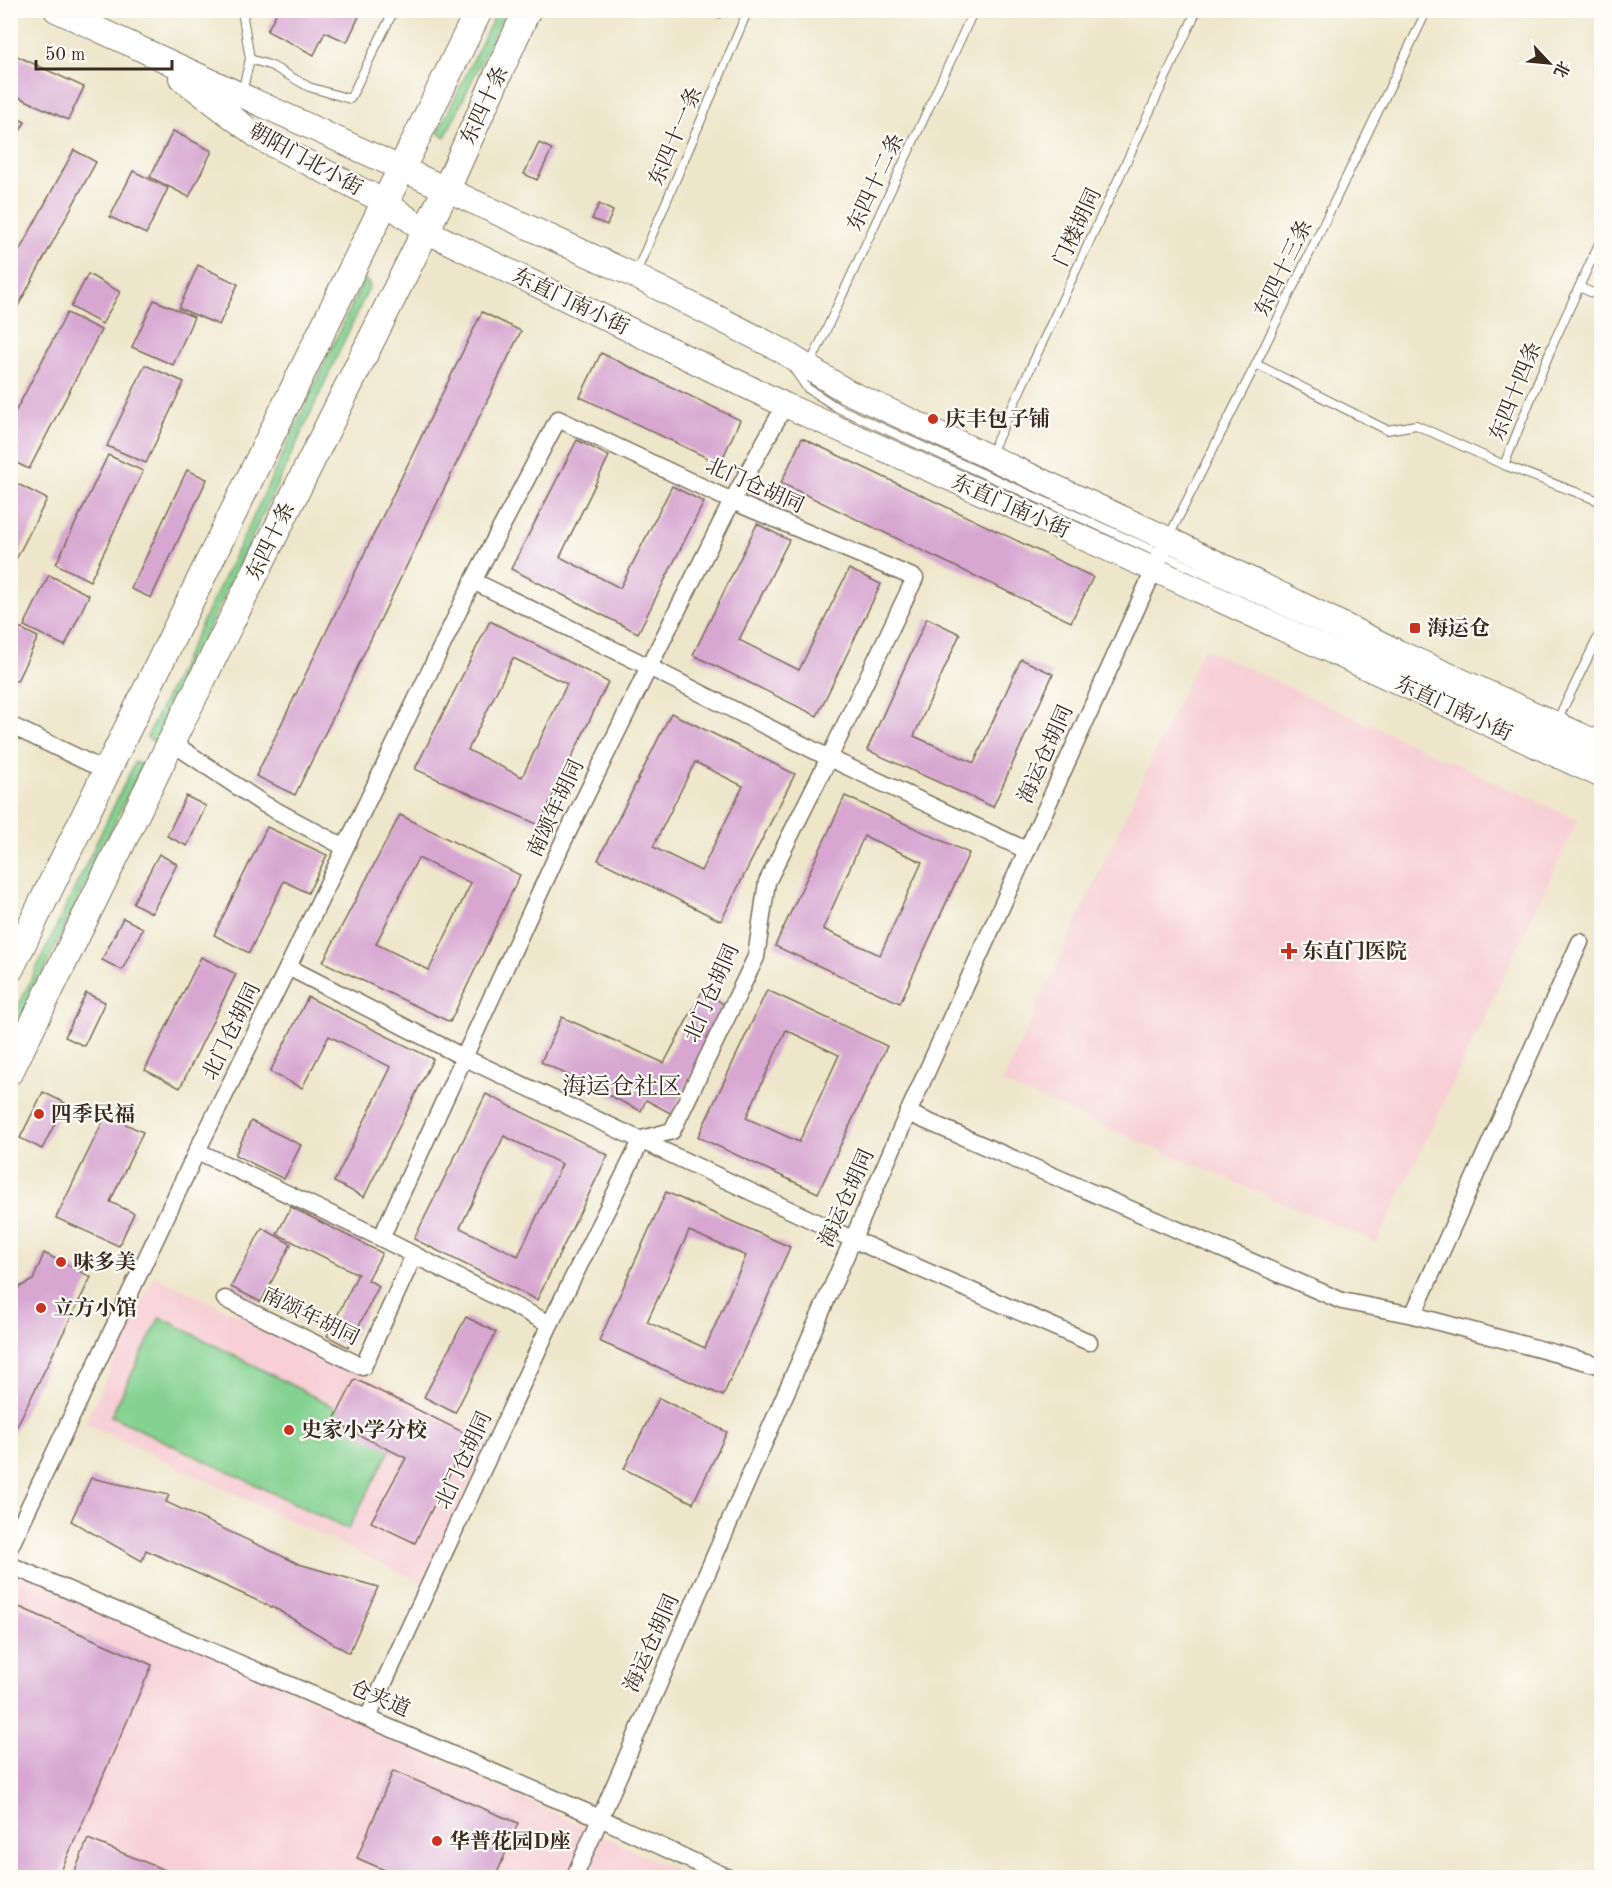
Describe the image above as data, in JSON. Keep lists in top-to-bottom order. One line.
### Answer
{"streets":{"main road":["东四十条","朝阳门北小街","东直门南小街"],"street":["北门仓胡同","海运仓胡同","南颂年胡同","仓夹道"],"lane":["东四十一条","东四十二条","门楼胡同","东四十三条","东四十四条"]},"crossings":[["东四十条","朝阳门北小街"],["东四十条","东直门南小街"],["东四十一条","东直门南小街"],["朝阳门北小街","东直门南小街"],["东四十二条","东直门南小街"],["门楼胡同","东直门南小街"],["东四十三条","东直门南小街"],["东四十三条","海运仓胡同"],["东直门南小街","海运仓胡同"],["东直门南小街","南颂年胡同"],["北门仓胡同","南颂年胡同"],["北门仓胡同","仓夹道"],["海运仓胡同","仓夹道"]],"districts":["海运仓社区"],"places":{"other":["庆丰包子铺","四季民福","味多美","立方小馆","史家小学分校","华普花园D座"],"transit":["海运仓"],"health":["东直门医院"]},"scale_bar":"50 m","north":"bottom right"}
